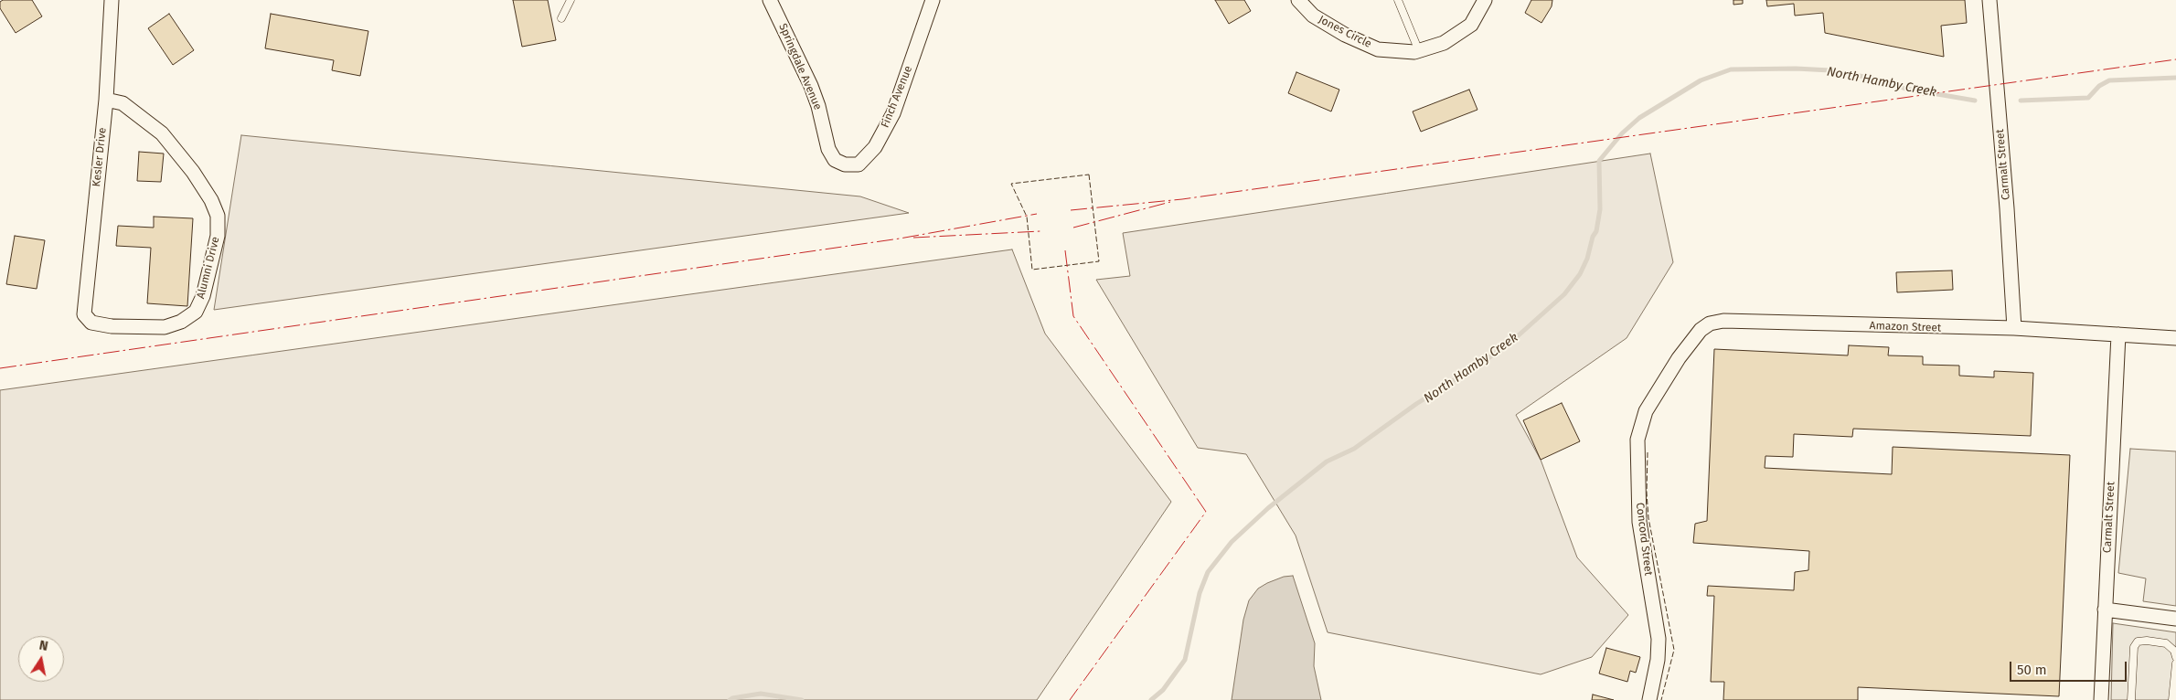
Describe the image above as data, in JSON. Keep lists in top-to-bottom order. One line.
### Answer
{"streets":{"street":["Jones Circle","Springdale Avenue","Finch Avenue","Kesler Drive","Carmalt Street","Alumni Drive","Amazon Street","Concord Street"]},"crossings":[["Springdale Avenue","Finch Avenue"],["Kesler Drive","Alumni Drive"],["Carmalt Street","Amazon Street"],["Amazon Street","Concord Street"]],"water":["North Hamby Creek"],"scale_bar":"50 m","north":"top"}
